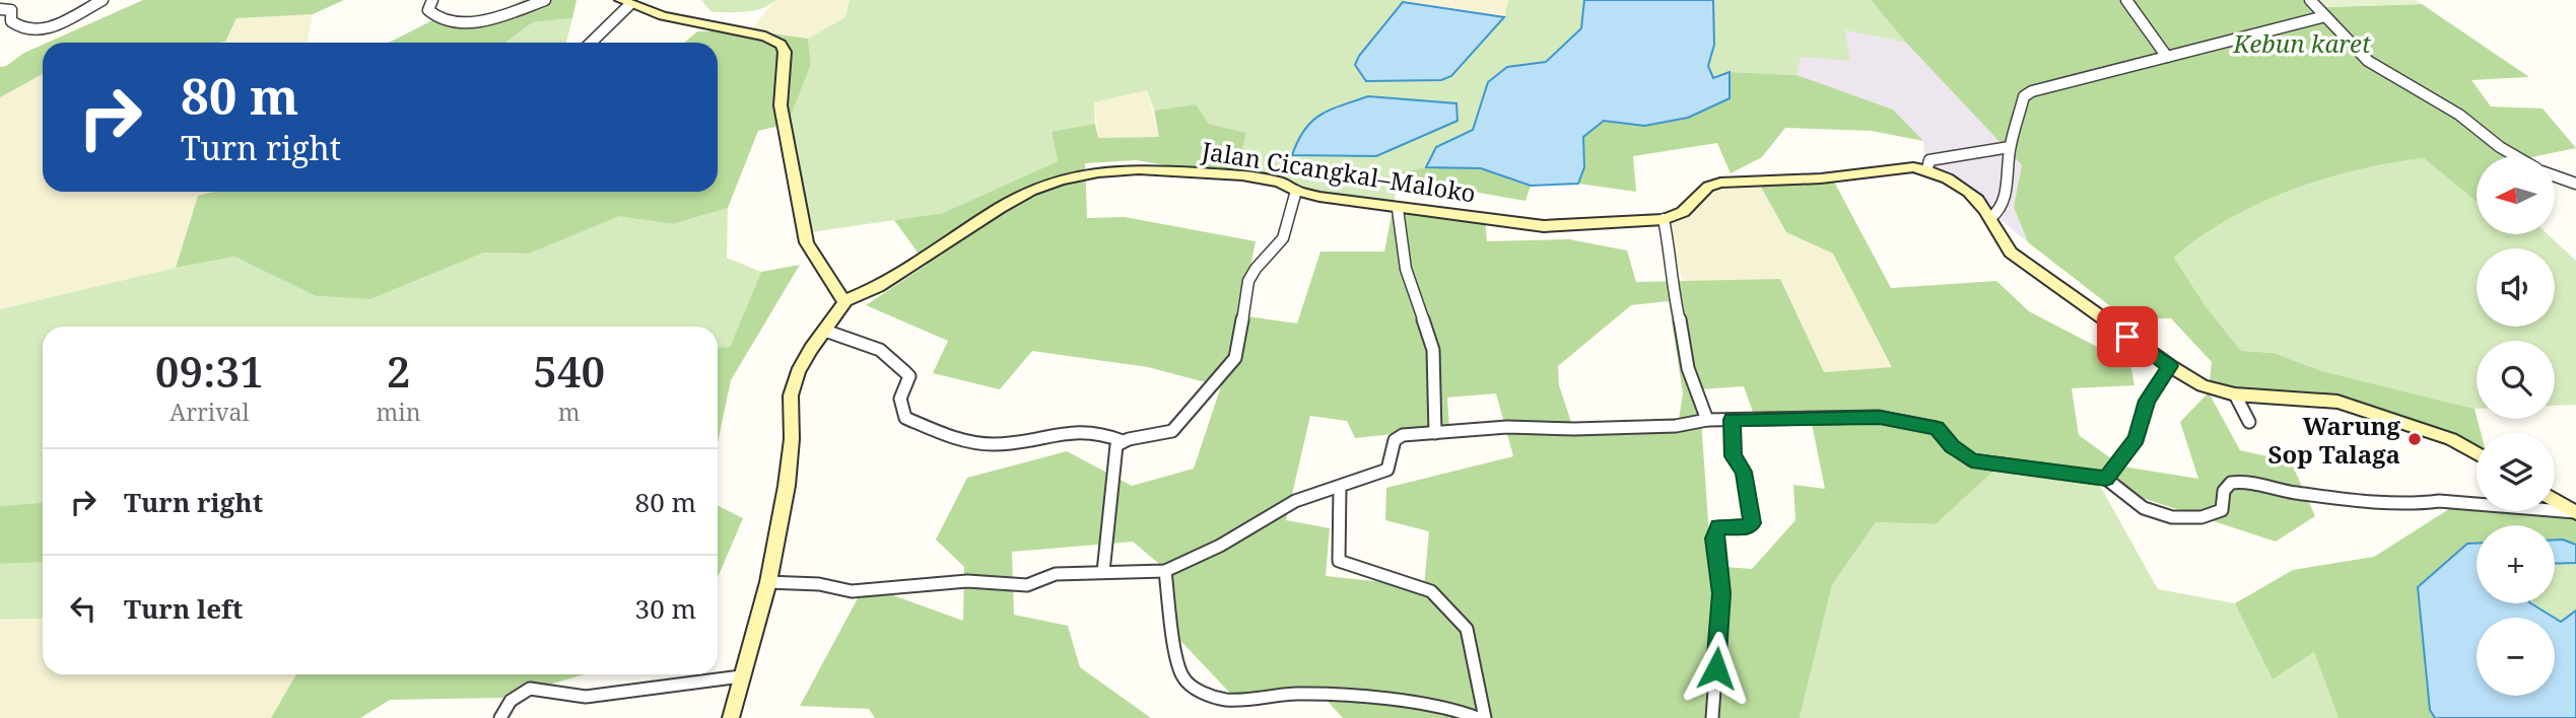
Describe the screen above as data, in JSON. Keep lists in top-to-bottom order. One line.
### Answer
{"streets":{"street":["Jalan Cicangkal–Maloko"]},"parks":["Kebun karet"],"places":["Warung Sop Talaga"],"north":"left","page":{"turn":["80 m","Turn right"],"map_buttons":["+","−"],"eta":["09:31","Arrival","2","min","540","m"],"list":[{"name":"Turn right","value":"80 m"},{"name":"Turn left","value":"30 m"}]}}
